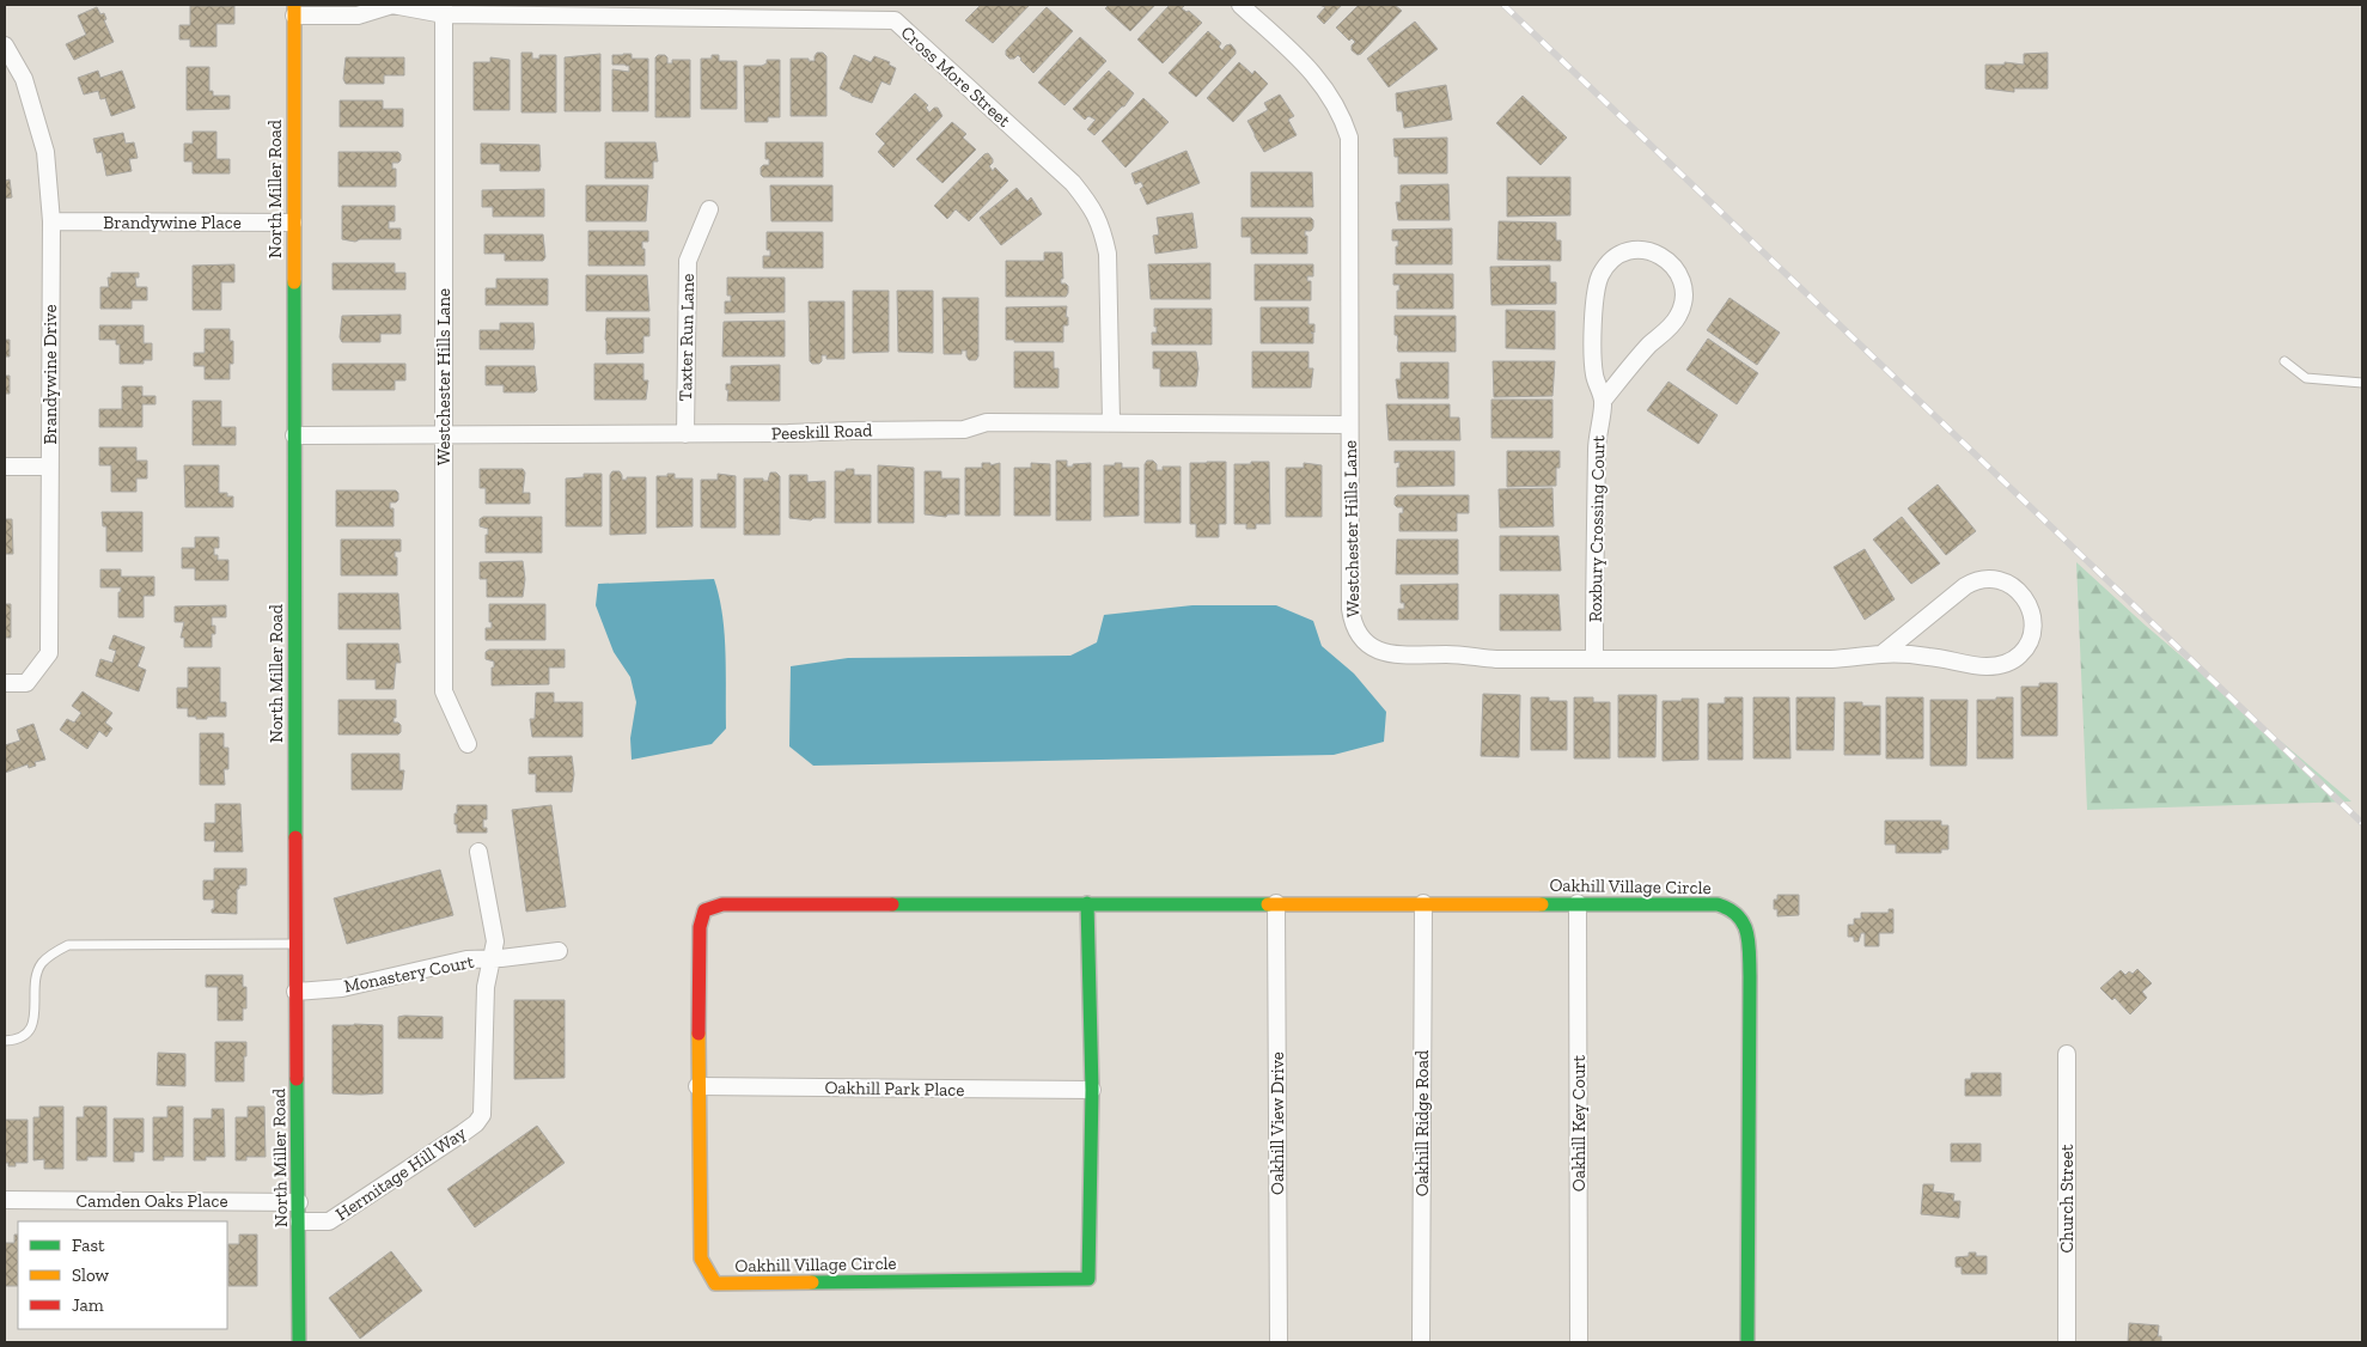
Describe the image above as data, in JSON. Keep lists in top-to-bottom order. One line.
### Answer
{"streets":{"street":["Cross More Street","North Miller Road","Brandywine Place","Taxter Run Lane","Brandywine Drive","Westchester Hills Lane","Peeskill Road","Roxbury Crossing Court","Oakhill Village Circle","Monastery Court","Oakhill Park Place","Oakhill View Drive","Oakhill Ridge Road","Oakhill Key Court","Hermitage Hill Way","Church Street","Camden Oaks Place"]},"crossings":[["Cross More Street","North Miller Road"],["Cross More Street","Westchester Hills Lane"],["Cross More Street","Peeskill Road"],["North Miller Road","Brandywine Place"],["North Miller Road","Peeskill Road"],["North Miller Road","Monastery Court"],["North Miller Road","Hermitage Hill Way"],["North Miller Road","Camden Oaks Place"],["Brandywine Place","Brandywine Drive"],["Taxter Run Lane","Peeskill Road"],["Westchester Hills Lane","Peeskill Road"],["Westchester Hills Lane","Roxbury Crossing Court"],["Oakhill Village Circle","Oakhill Park Place"],["Oakhill Village Circle","Oakhill View Drive"],["Oakhill Village Circle","Oakhill Ridge Road"],["Oakhill Village Circle","Oakhill Key Court"],["Monastery Court","Hermitage Hill Way"]],"legend":["Fast","Slow","Jam"]}
